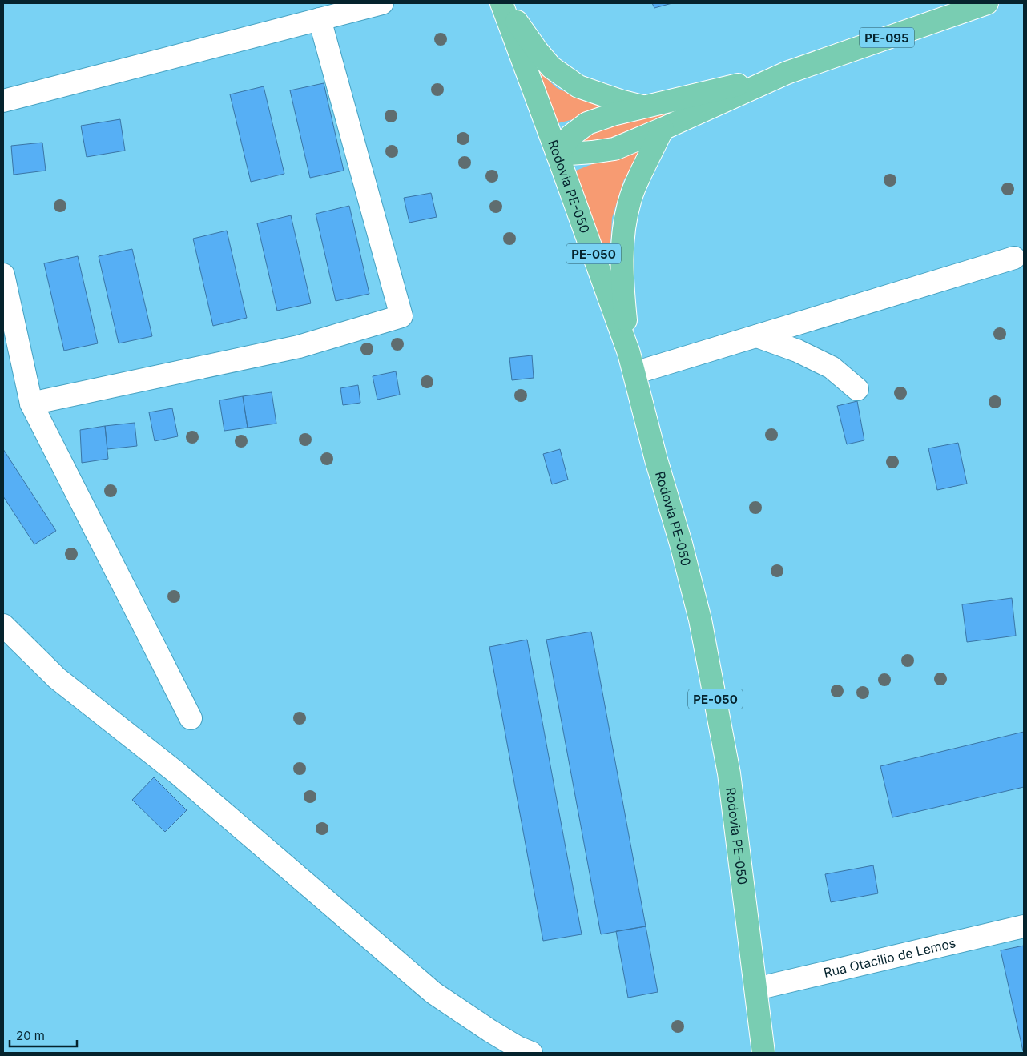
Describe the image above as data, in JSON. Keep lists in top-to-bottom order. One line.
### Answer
{"streets":{"main road":["PE-095","Rodovia PE-050","PE-050"],"street":["Rua Otacilio de Lemos"]},"crossings":[["Rodovia PE-050","Rua Otacilio de Lemos"]],"scale_bar":"20 m"}
